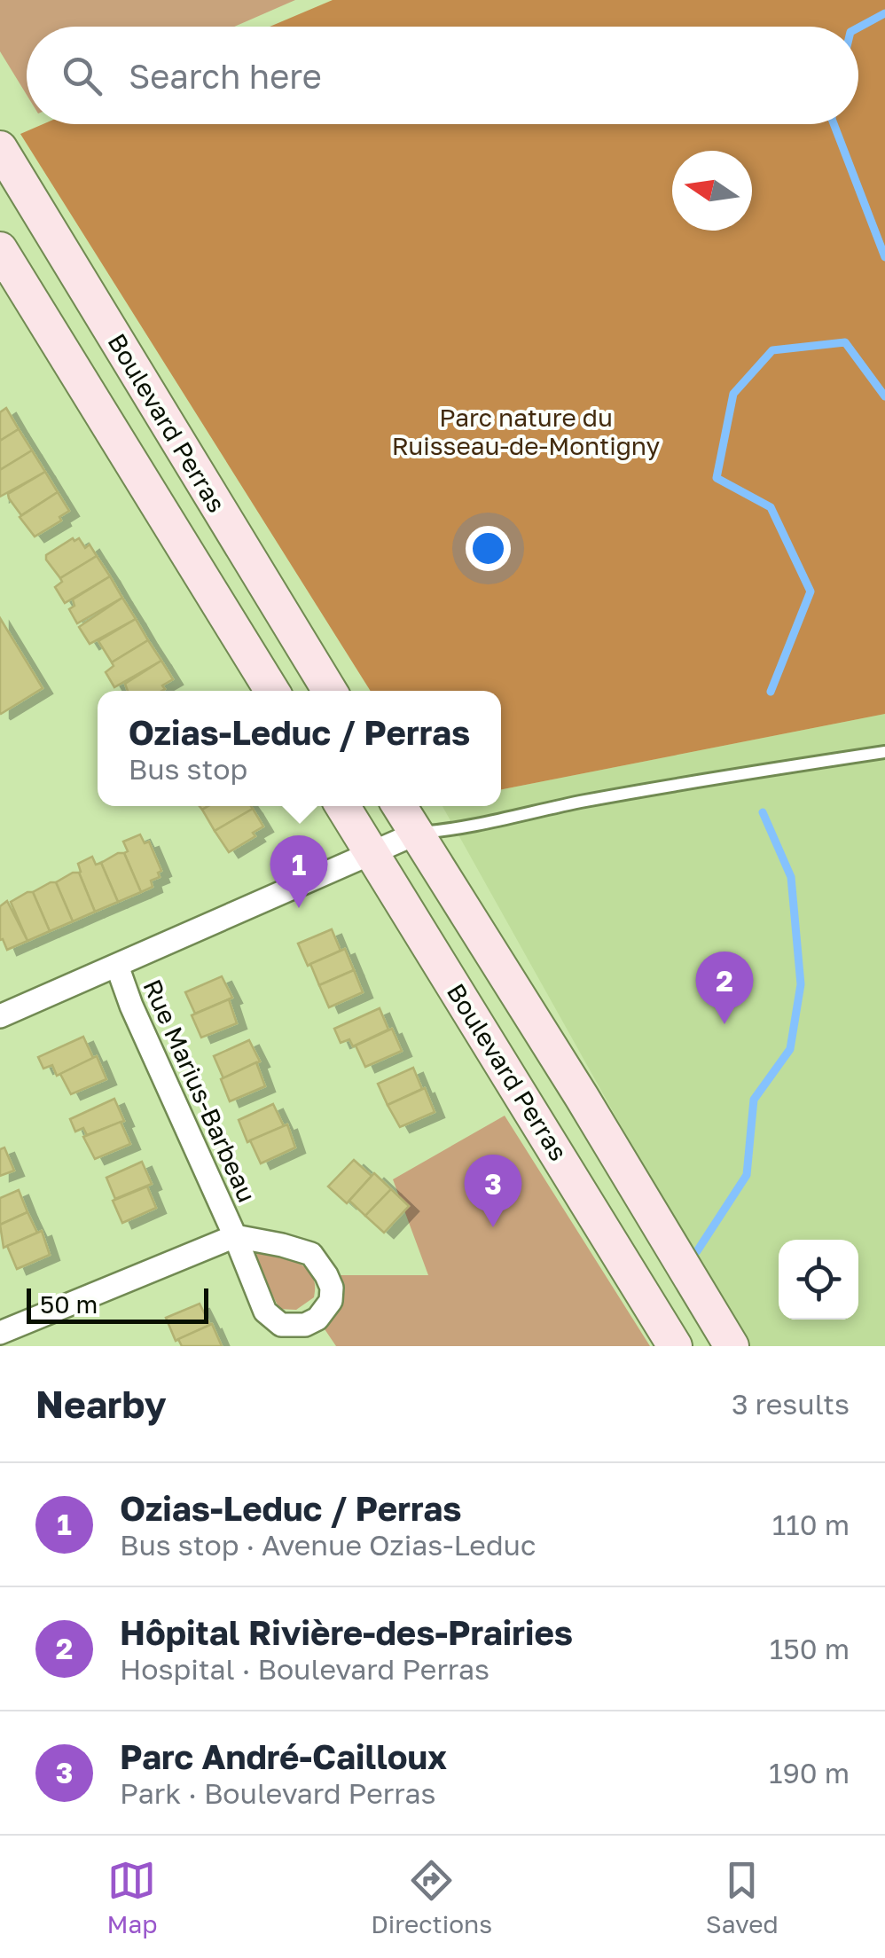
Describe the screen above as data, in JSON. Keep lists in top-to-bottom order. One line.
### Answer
{"streets":{"main road":["Boulevard Perras"],"street":["Rue Marius-Barbeau"]},"parks":["Parc nature du Ruisseau-de-Montigny"],"scale_bar":"50 m","north":"left","page":{"search":"Search here","popup":["Ozias-Leduc / Perras","Bus stop"],"pins":["1","2","3"],"scale":"50 m","heading":["Nearby","3 results"],"list":[{"mark":"1","name":"Ozias-Leduc / Perras","note":"Bus stop · Avenue Ozias-Leduc","value":"110 m"},{"mark":"2","name":"Hôpital Rivière-des-Prairies","note":"Hospital · Boulevard Perras","value":"150 m"},{"mark":"3","name":"Parc André-Cailloux","note":"Park · Boulevard Perras","value":"190 m"}],"nav":["Map","Directions","Saved"]}}
